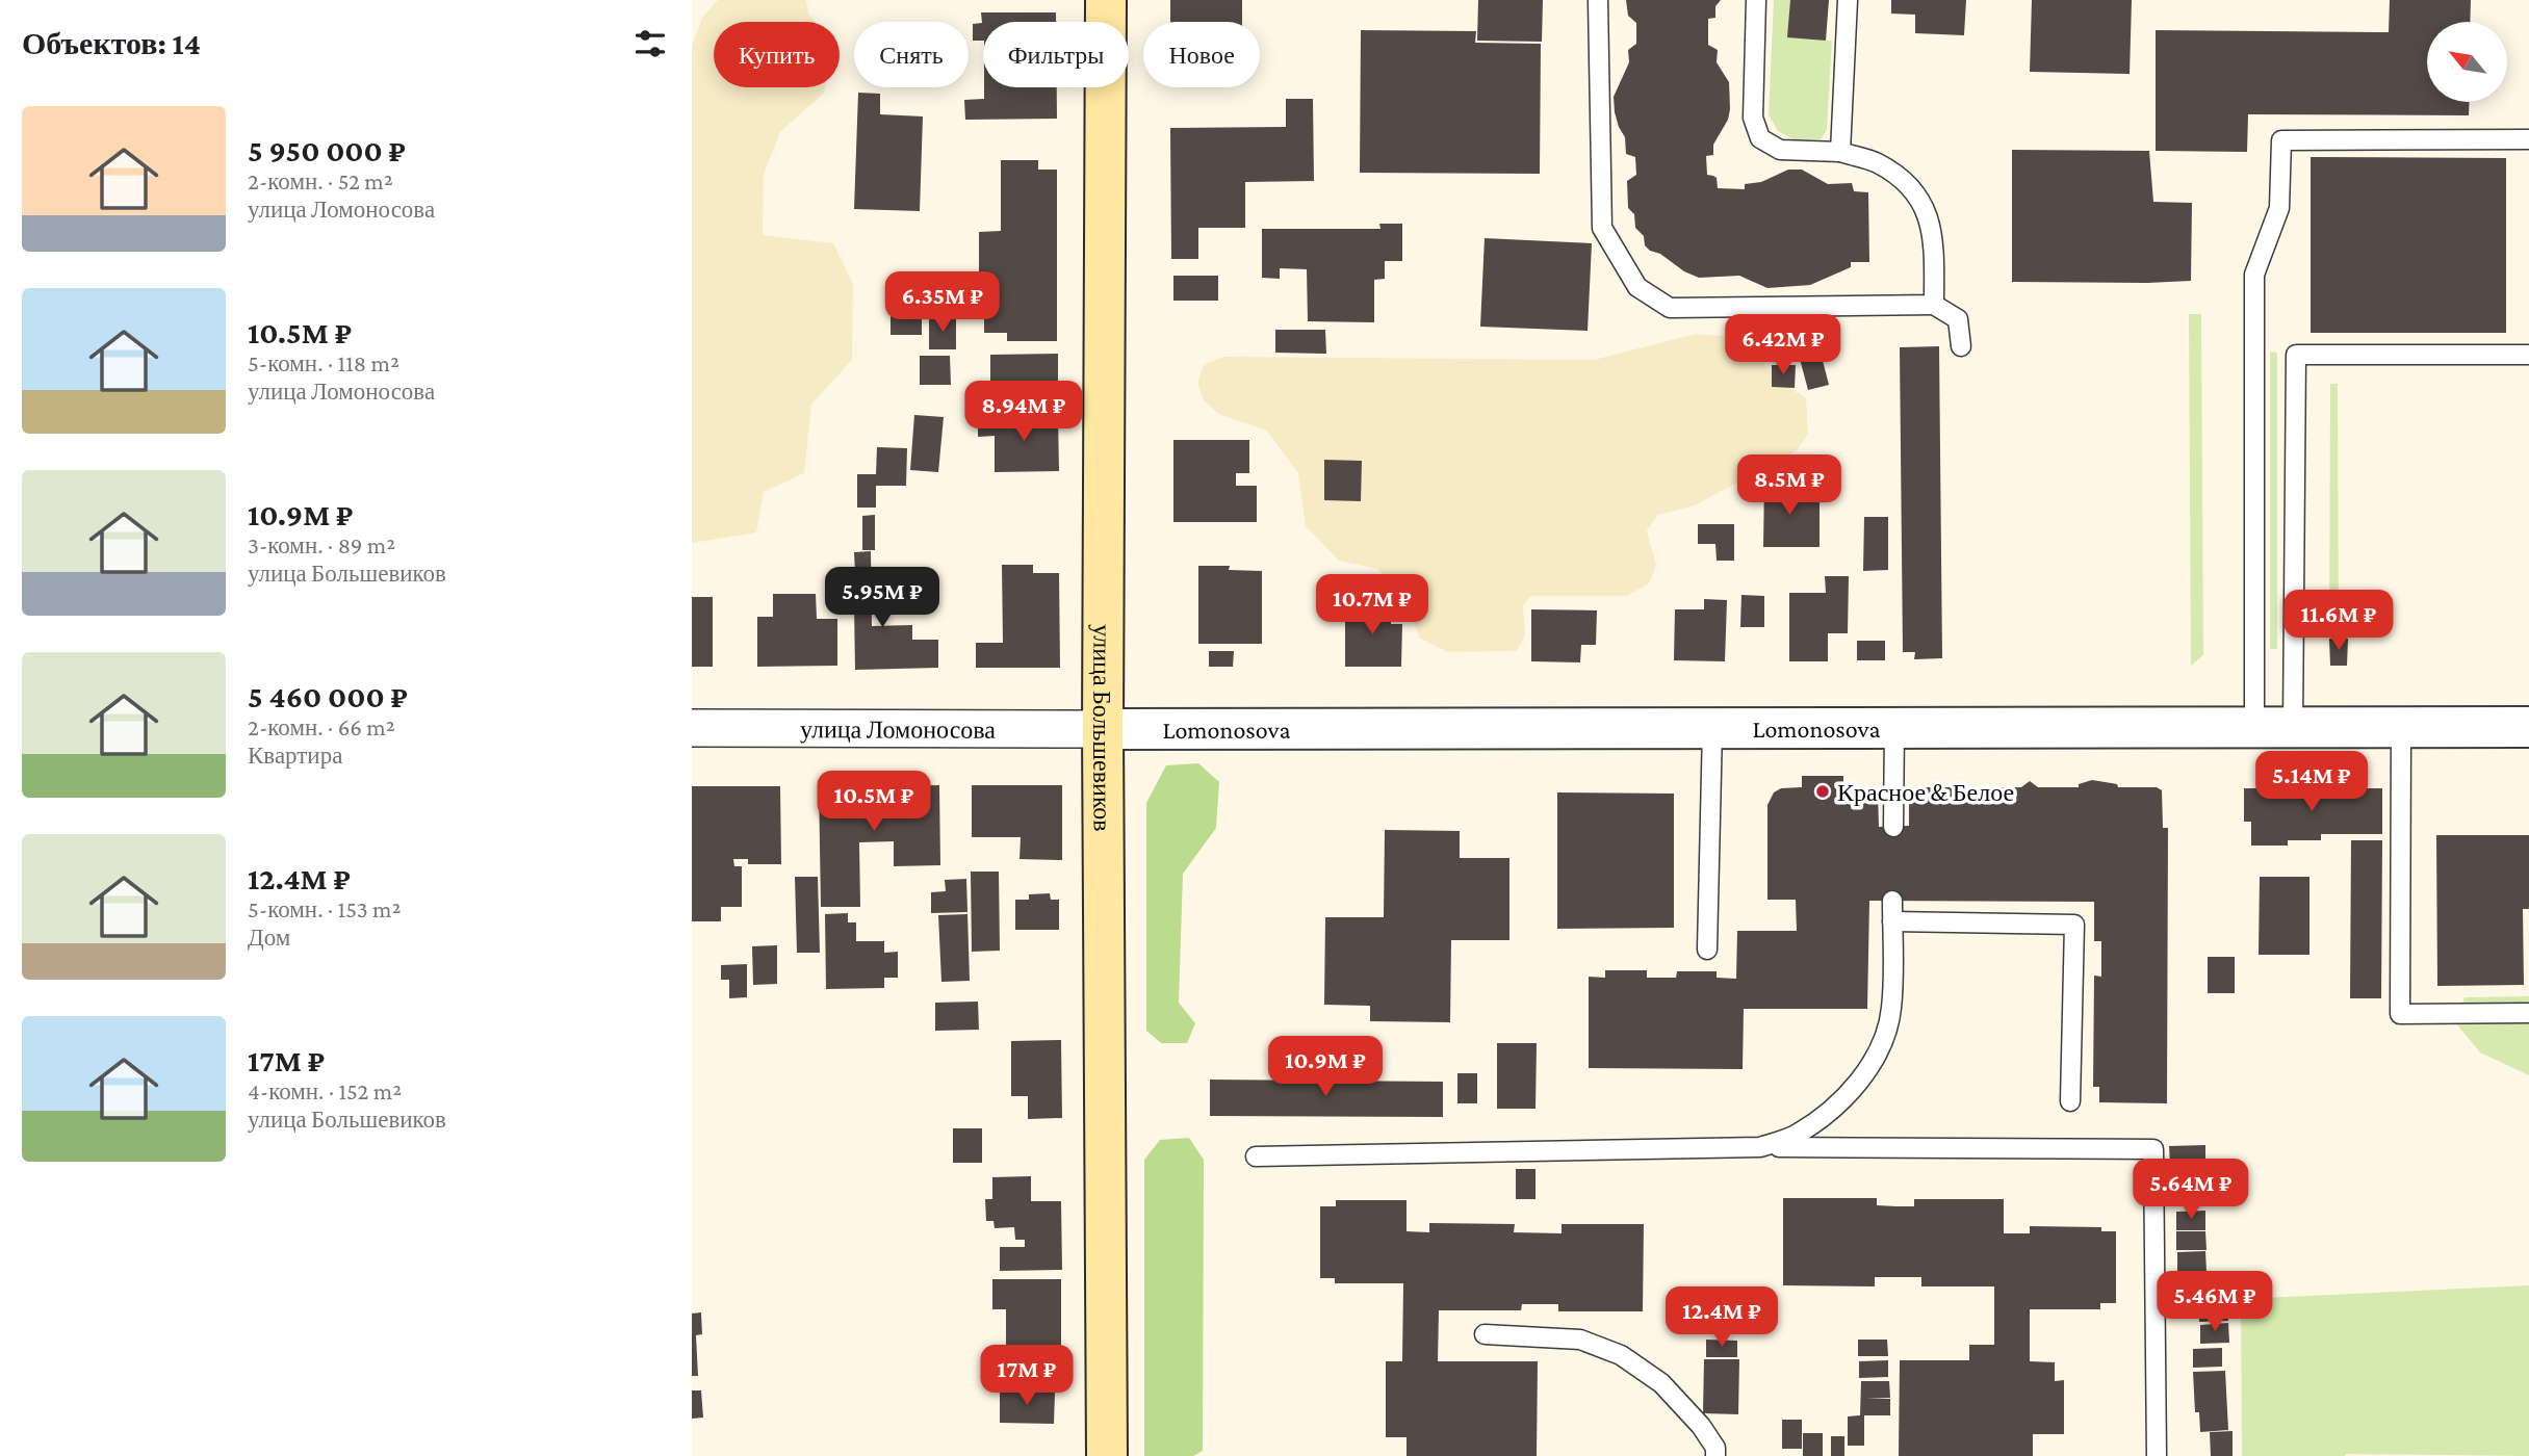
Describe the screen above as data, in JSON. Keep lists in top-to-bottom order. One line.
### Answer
{"streets":{"main road":["улица Большевиков"],"street":["улица Ломоносова","Lomonosova"]},"crossings":[["улица Ломоносова","улица Большевиков"],["улица Ломоносова","Lomonosova"],["улица Большевиков","Lomonosova"]],"places":["Красное & Белое"],"north":"top left","page":{"heading":"Объектов: 14","chip":["Купить","Снять","Фильтры","Новое"],"list":[{"name":"5 950 000 ₽","note":"2-комн. · 52 m² · улица Ломоносова"},{"name":"10.5M ₽","note":"5-комн. · 118 m² · улица Ломоносова"},{"name":"10.9M ₽","note":"3-комн. · 89 m² · улица Большевиков"},{"name":"5 460 000 ₽","note":"2-комн. · 66 m² · Квартира"},{"name":"12.4M ₽","note":"5-комн. · 153 m² · Дом"},{"name":"17M ₽","note":"4-комн. · 152 m² · улица Большевиков"}],"price":["6.35M ₽","6.42M ₽","8.94M ₽","8.5M ₽","5.95M ₽","10.7M ₽","11.6M ₽","5.14M ₽","10.5M ₽","10.9M ₽","5.64M ₽","5.46M ₽","12.4M ₽","17M ₽"]}}
